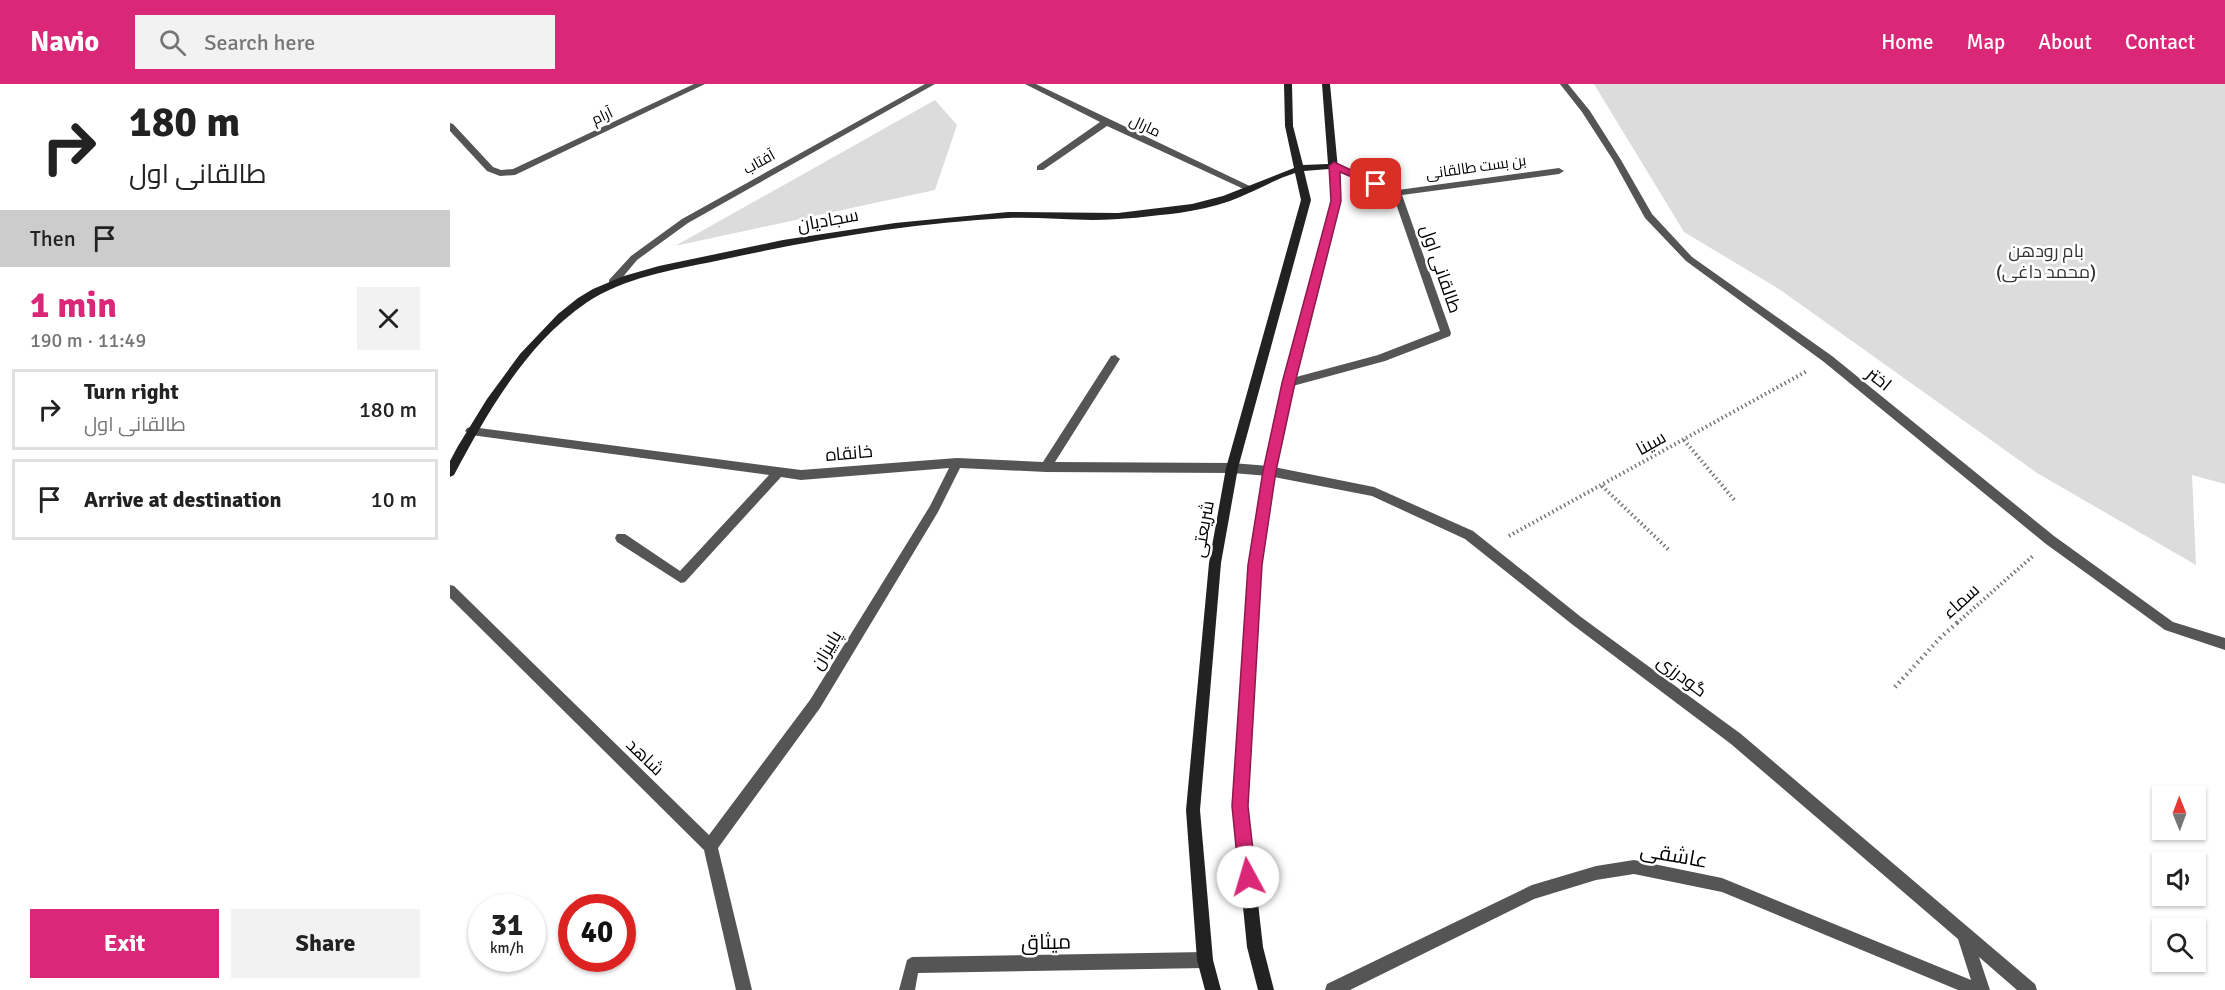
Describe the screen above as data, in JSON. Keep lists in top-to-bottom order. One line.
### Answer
{"streets":{"street":["آرام","مارال","آفتاب","بن بست طالقانی","سجادیان","طالقانی اول","اختر","خانقاه","شریعتی","پاییزان","گودرزی","شاهد","عاشقی","میثاق"],"path":["سینا","سماء"]},"crossings":[["مارال","سجادیان"],["آفتاب","سجادیان"],["بن بست طالقانی","طالقانی اول"],["سجادیان","خانقاه"],["سجادیان","شریعتی"],["اختر","سینا"],["اختر","سماء"],["سینا","گودرزی"],["خانقاه","شریعتی"],["خانقاه","پاییزان"],["خانقاه","گودرزی"],["شریعتی","میثاق"],["پاییزان","شاهد"]],"parks":["بام رودهن (محمد داغی)"],"north":"top","page":{"header":"Navio","search":"Search here","nav":["Home","Map","About","Contact"],"turn":["180 m","طالقانی اول"],"then":"Then","heading":["1 min","190 m · 11:49"],"list":[{"name":"Turn right","note":"طالقانی اول","value":"180 m"},{"name":"Arrive at destination","value":"10 m"}],"speed":"31 km/h","limit":"40","buttons":["Exit","Share"]}}
